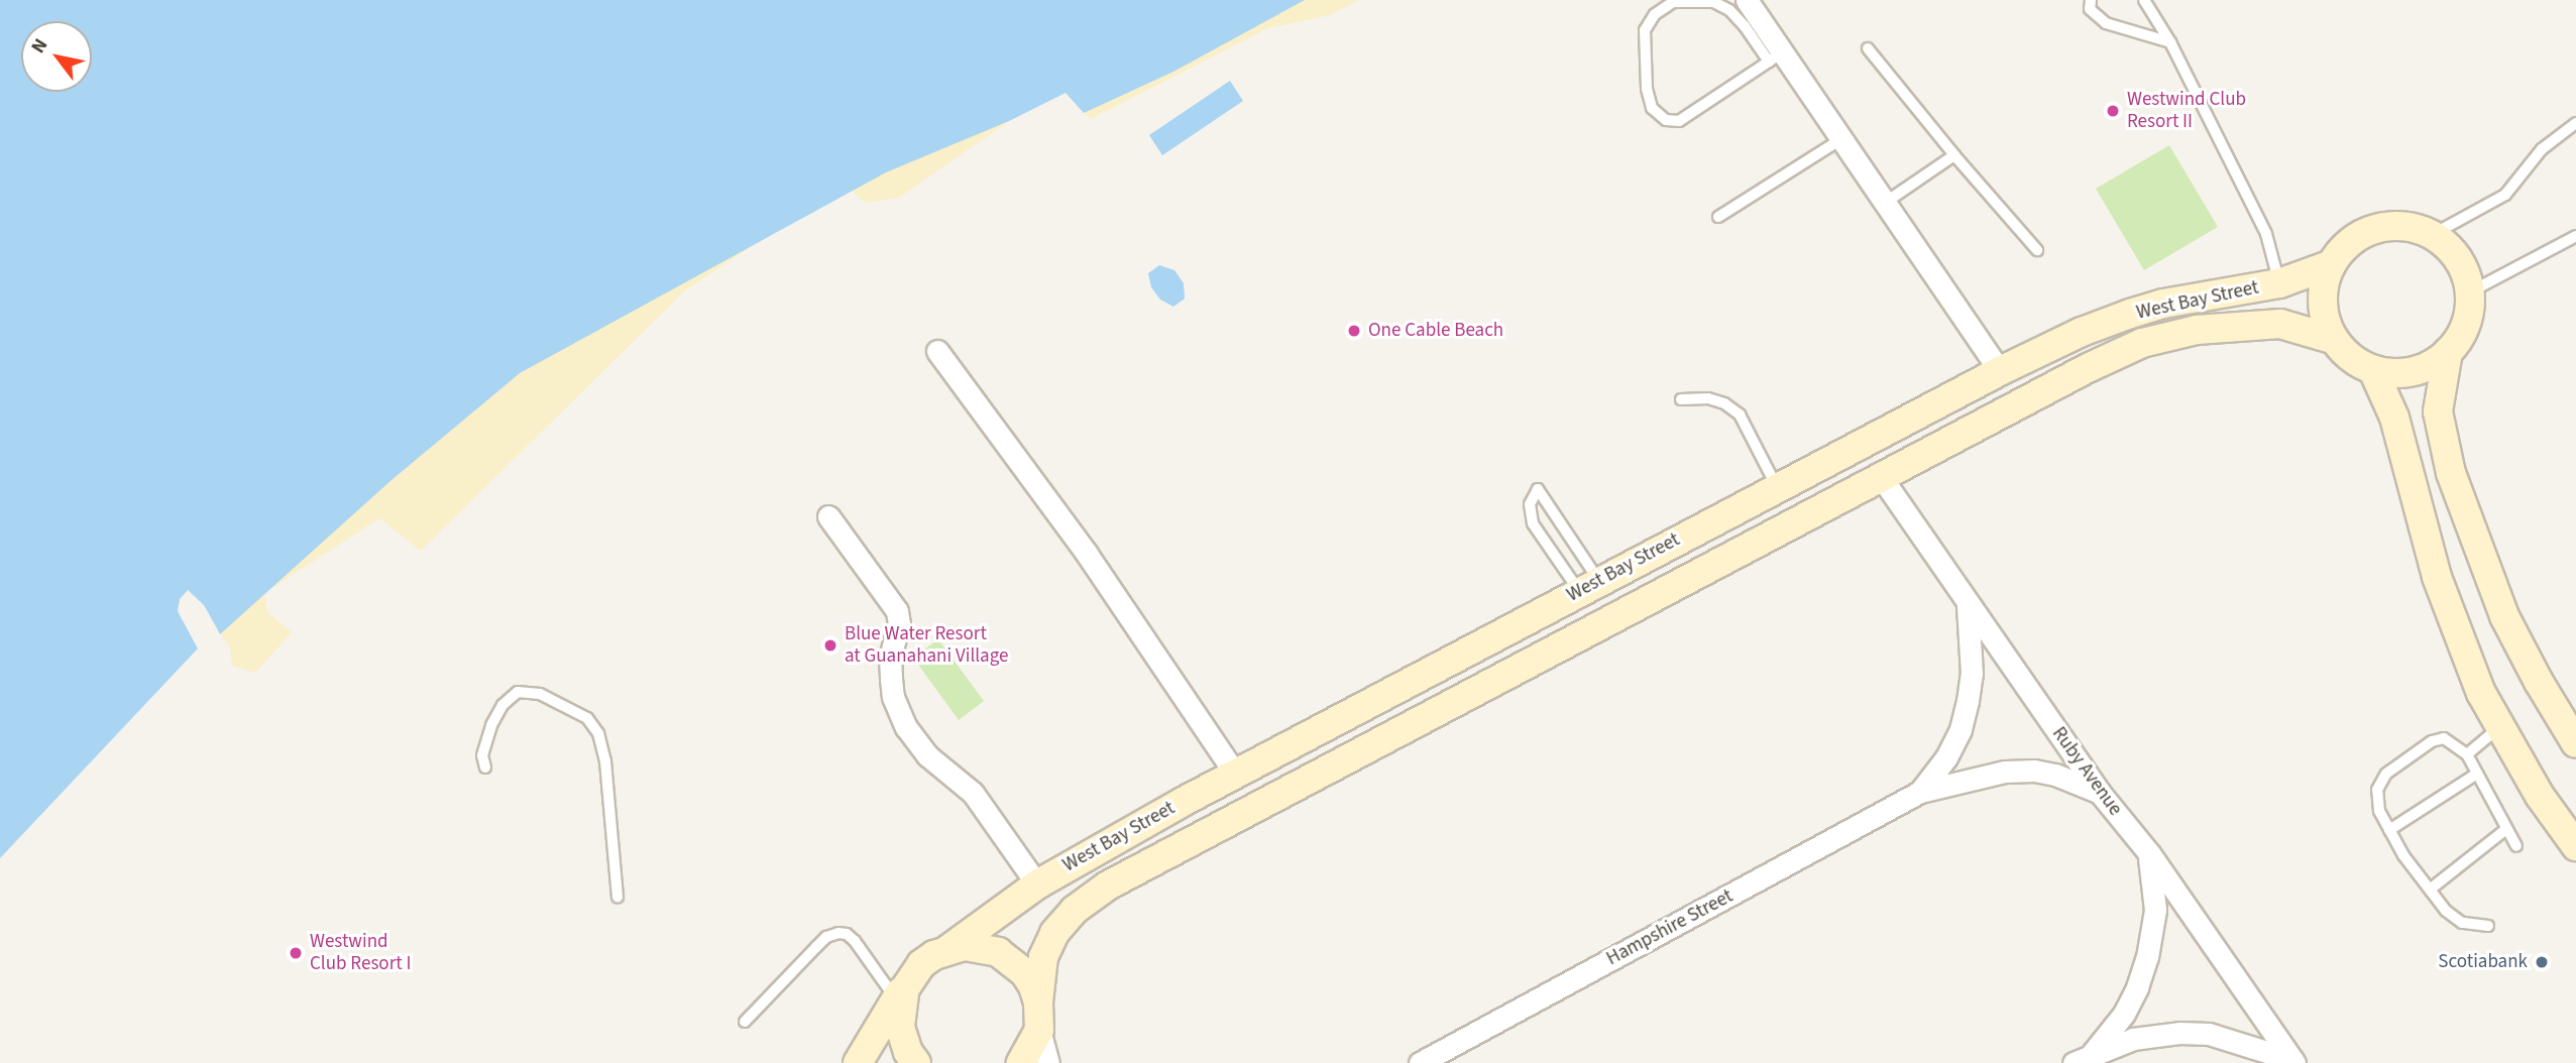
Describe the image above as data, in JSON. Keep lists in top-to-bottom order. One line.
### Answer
{"streets":{"main road":["West Bay Street"],"street":["Ruby Avenue","Hampshire Street"]},"crossings":[["West Bay Street","Ruby Avenue"],["Ruby Avenue","Hampshire Street"]],"places":["Westwind Club Resort II","One Cable Beach","Blue Water Resort at Guanahani Village","Westwind Club Resort I","Scotiabank"],"north":"top left"}
